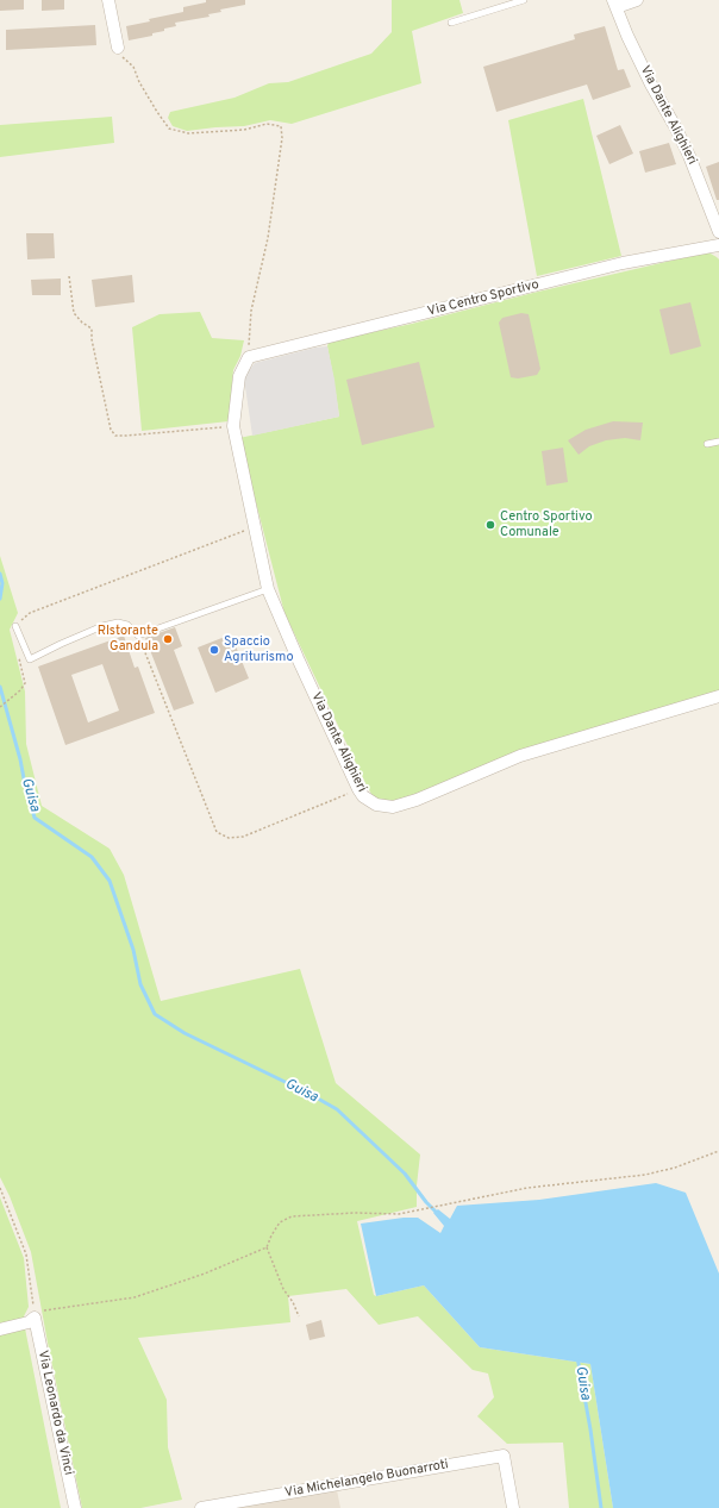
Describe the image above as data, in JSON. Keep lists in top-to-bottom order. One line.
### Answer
{"streets":{"street":["Via Dante Alighieri","Via Centro Sportivo","Via Leonardo da Vinci","Via Michelangelo Buonarroti"]},"crossings":[["Via Dante Alighieri","Via Centro Sportivo"]],"water":["Guisa"],"places":["Centro Sportivo Comunale","RIstorante Gandula","Spaccio Agriturismo"]}
